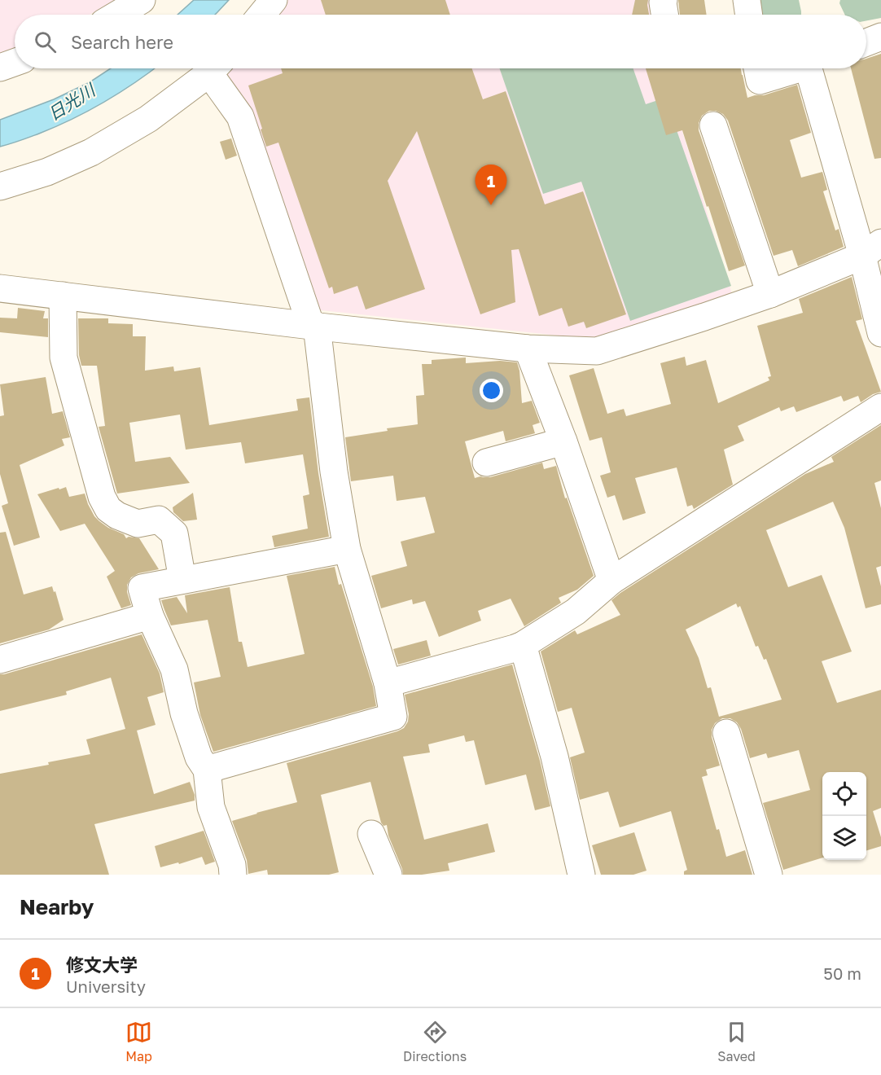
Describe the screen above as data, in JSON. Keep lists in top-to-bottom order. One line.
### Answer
{"water":["日光川"],"page":{"search":"Search here","pins":"1","heading":"Nearby","list":[{"mark":"1","name":"修文大学","note":"University","value":"50 m"}],"nav":["Map","Directions","Saved"]}}
